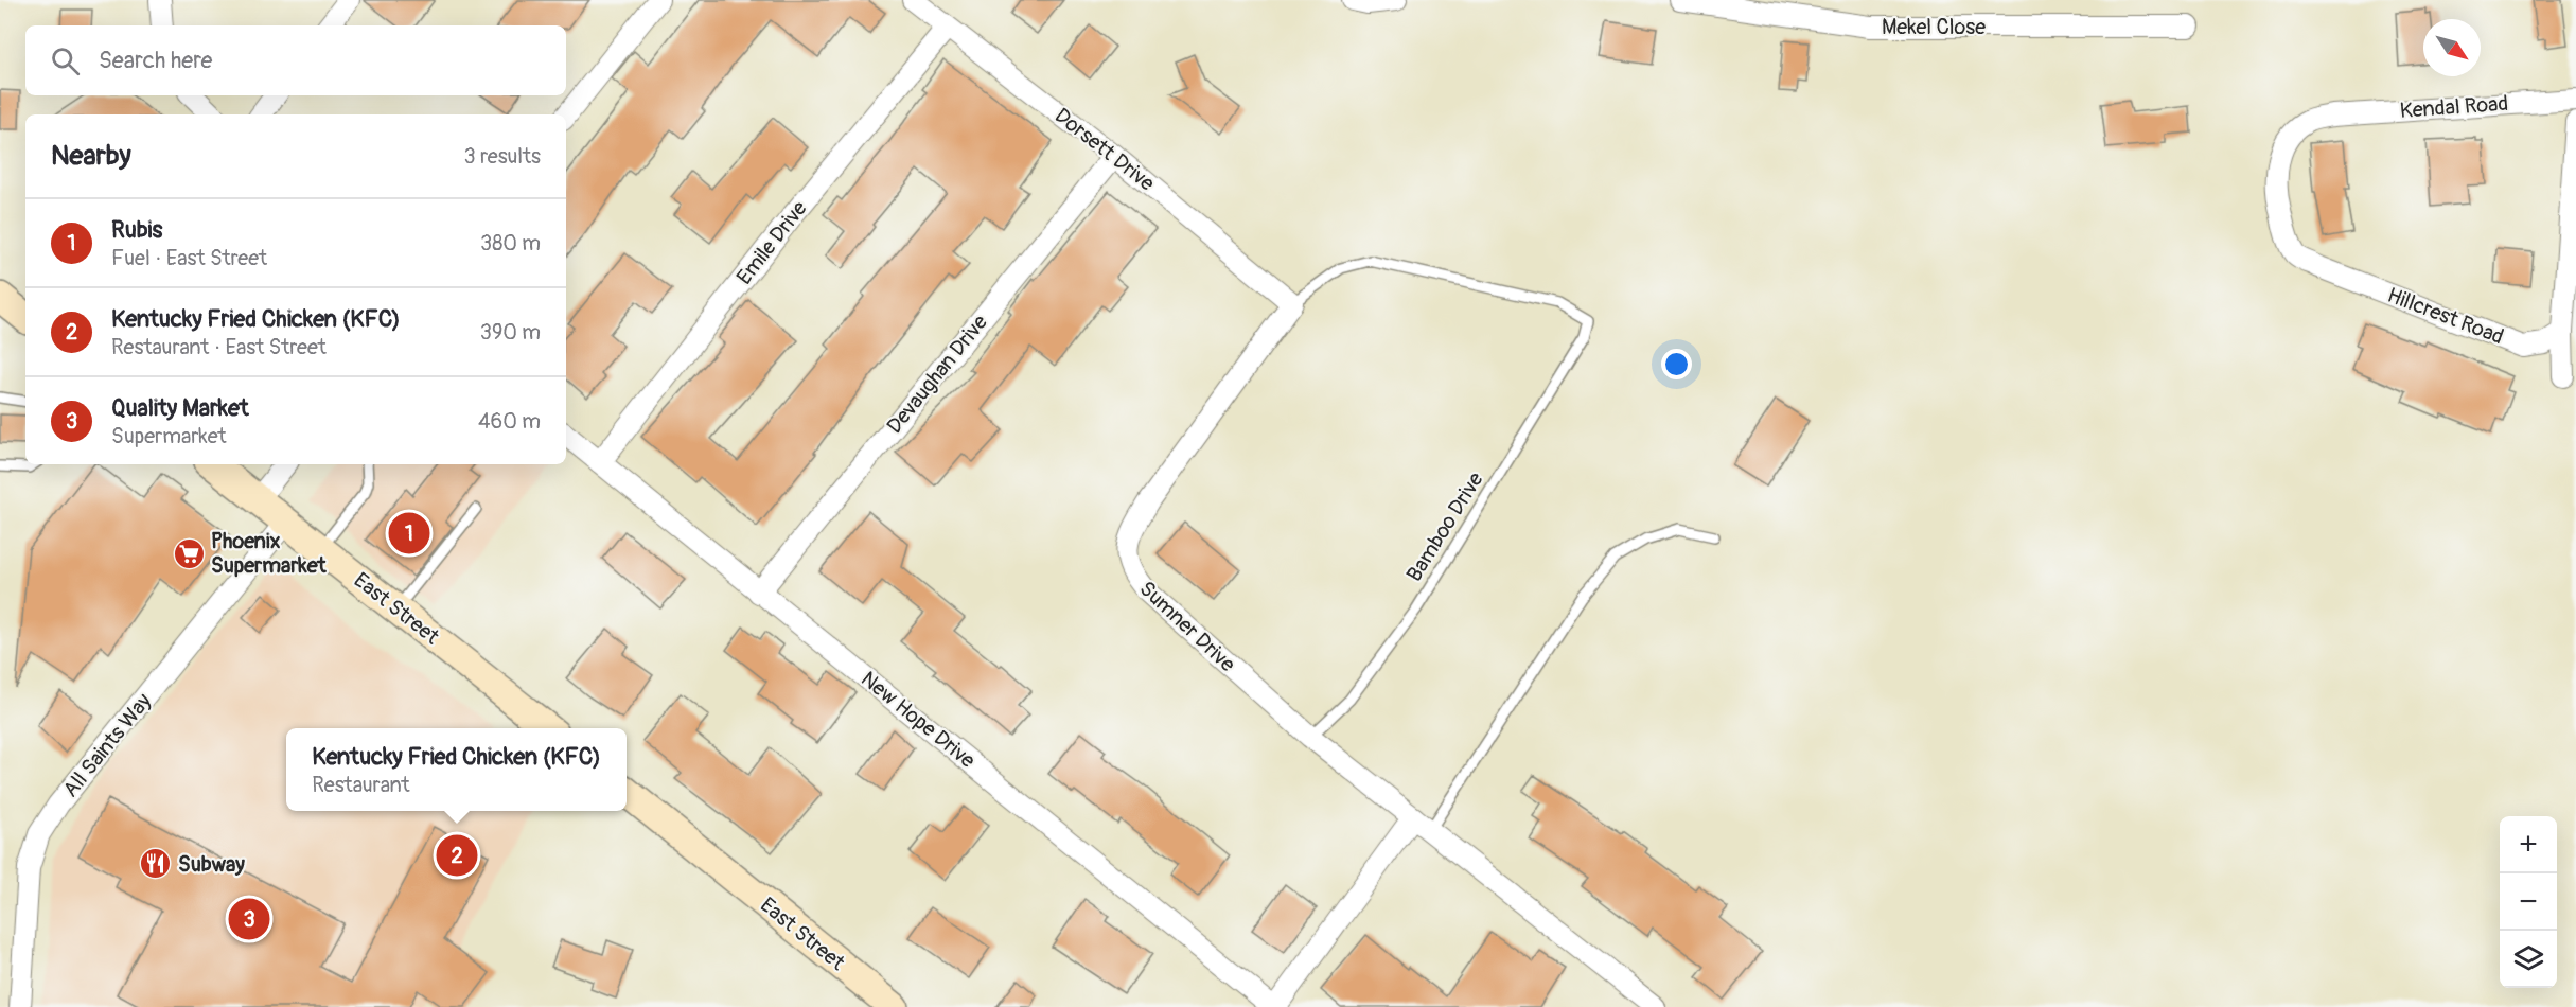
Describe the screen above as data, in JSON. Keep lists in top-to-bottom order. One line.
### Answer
{"streets":{"main road":["East Street"],"street":["Mekel Close","Kendal Road","Dorsett Drive","Emile Drive","Hillcrest Road","Devaughan Drive","Sumner Drive","New Hope Drive","All Saints Way"],"lane":["Bamboo Drive"]},"crossings":[["Kendal Road","Hillcrest Road"],["Dorsett Drive","Emile Drive"],["Dorsett Drive","Devaughan Drive"],["Dorsett Drive","Sumner Drive"],["Emile Drive","New Hope Drive"],["Devaughan Drive","New Hope Drive"],["Bamboo Drive","Sumner Drive"],["East Street","All Saints Way"]],"places":{"supermarket":["Phoenix Supermarket"],"restaurant":["Subway"]},"north":"bottom right","page":{"search":"Search here","heading":["Nearby","3 results"],"list":[{"mark":"1","name":"Rubis","note":"Fuel · East Street","value":"380 m"},{"mark":"2","name":"Kentucky Fried Chicken (KFC)","note":"Restaurant · East Street","value":"390 m"},{"mark":"3","name":"Quality Market","note":"Supermarket","value":"460 m"}],"pins":["1","2","3"],"popup":["Kentucky Fried Chicken (KFC)","Restaurant"],"map_buttons":["+","−"]}}
